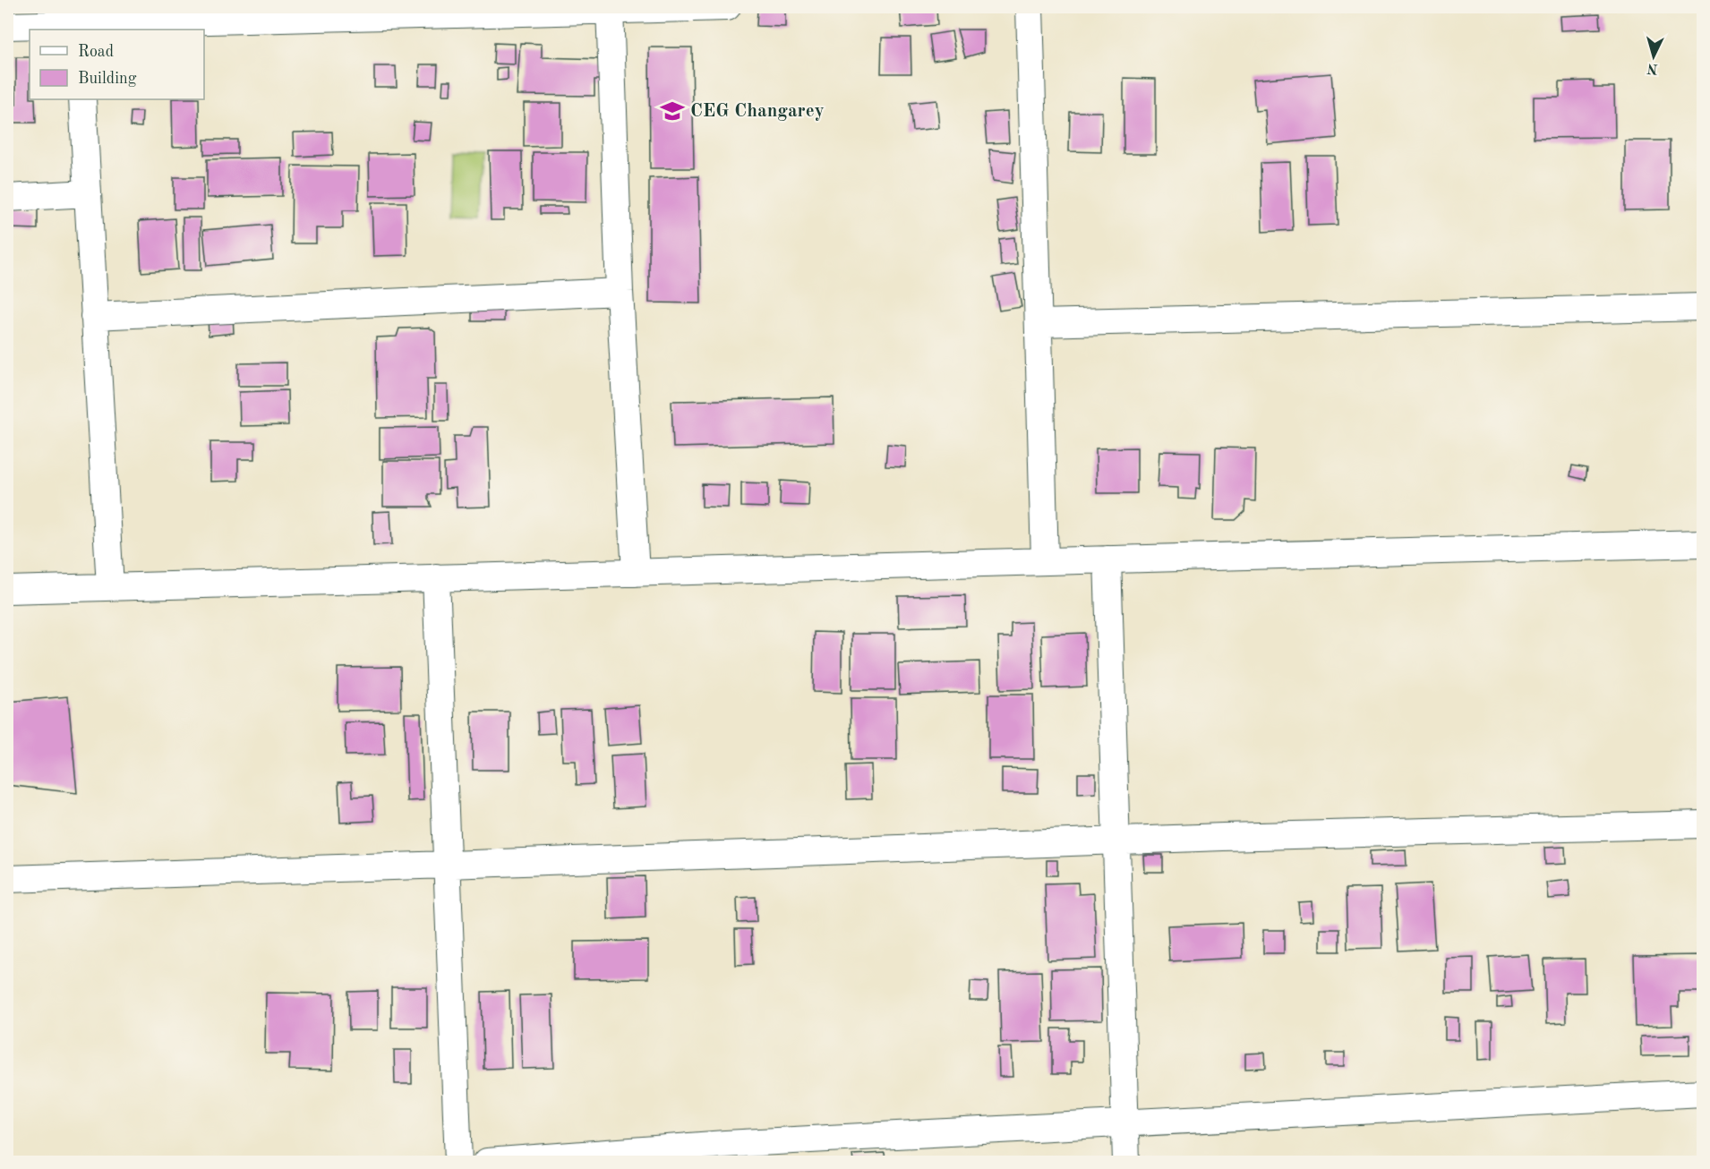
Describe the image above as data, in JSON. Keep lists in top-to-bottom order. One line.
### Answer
{"places":{"school or university":["CEG Changarey"]},"legend":["Road","Building"],"north":"bottom"}
